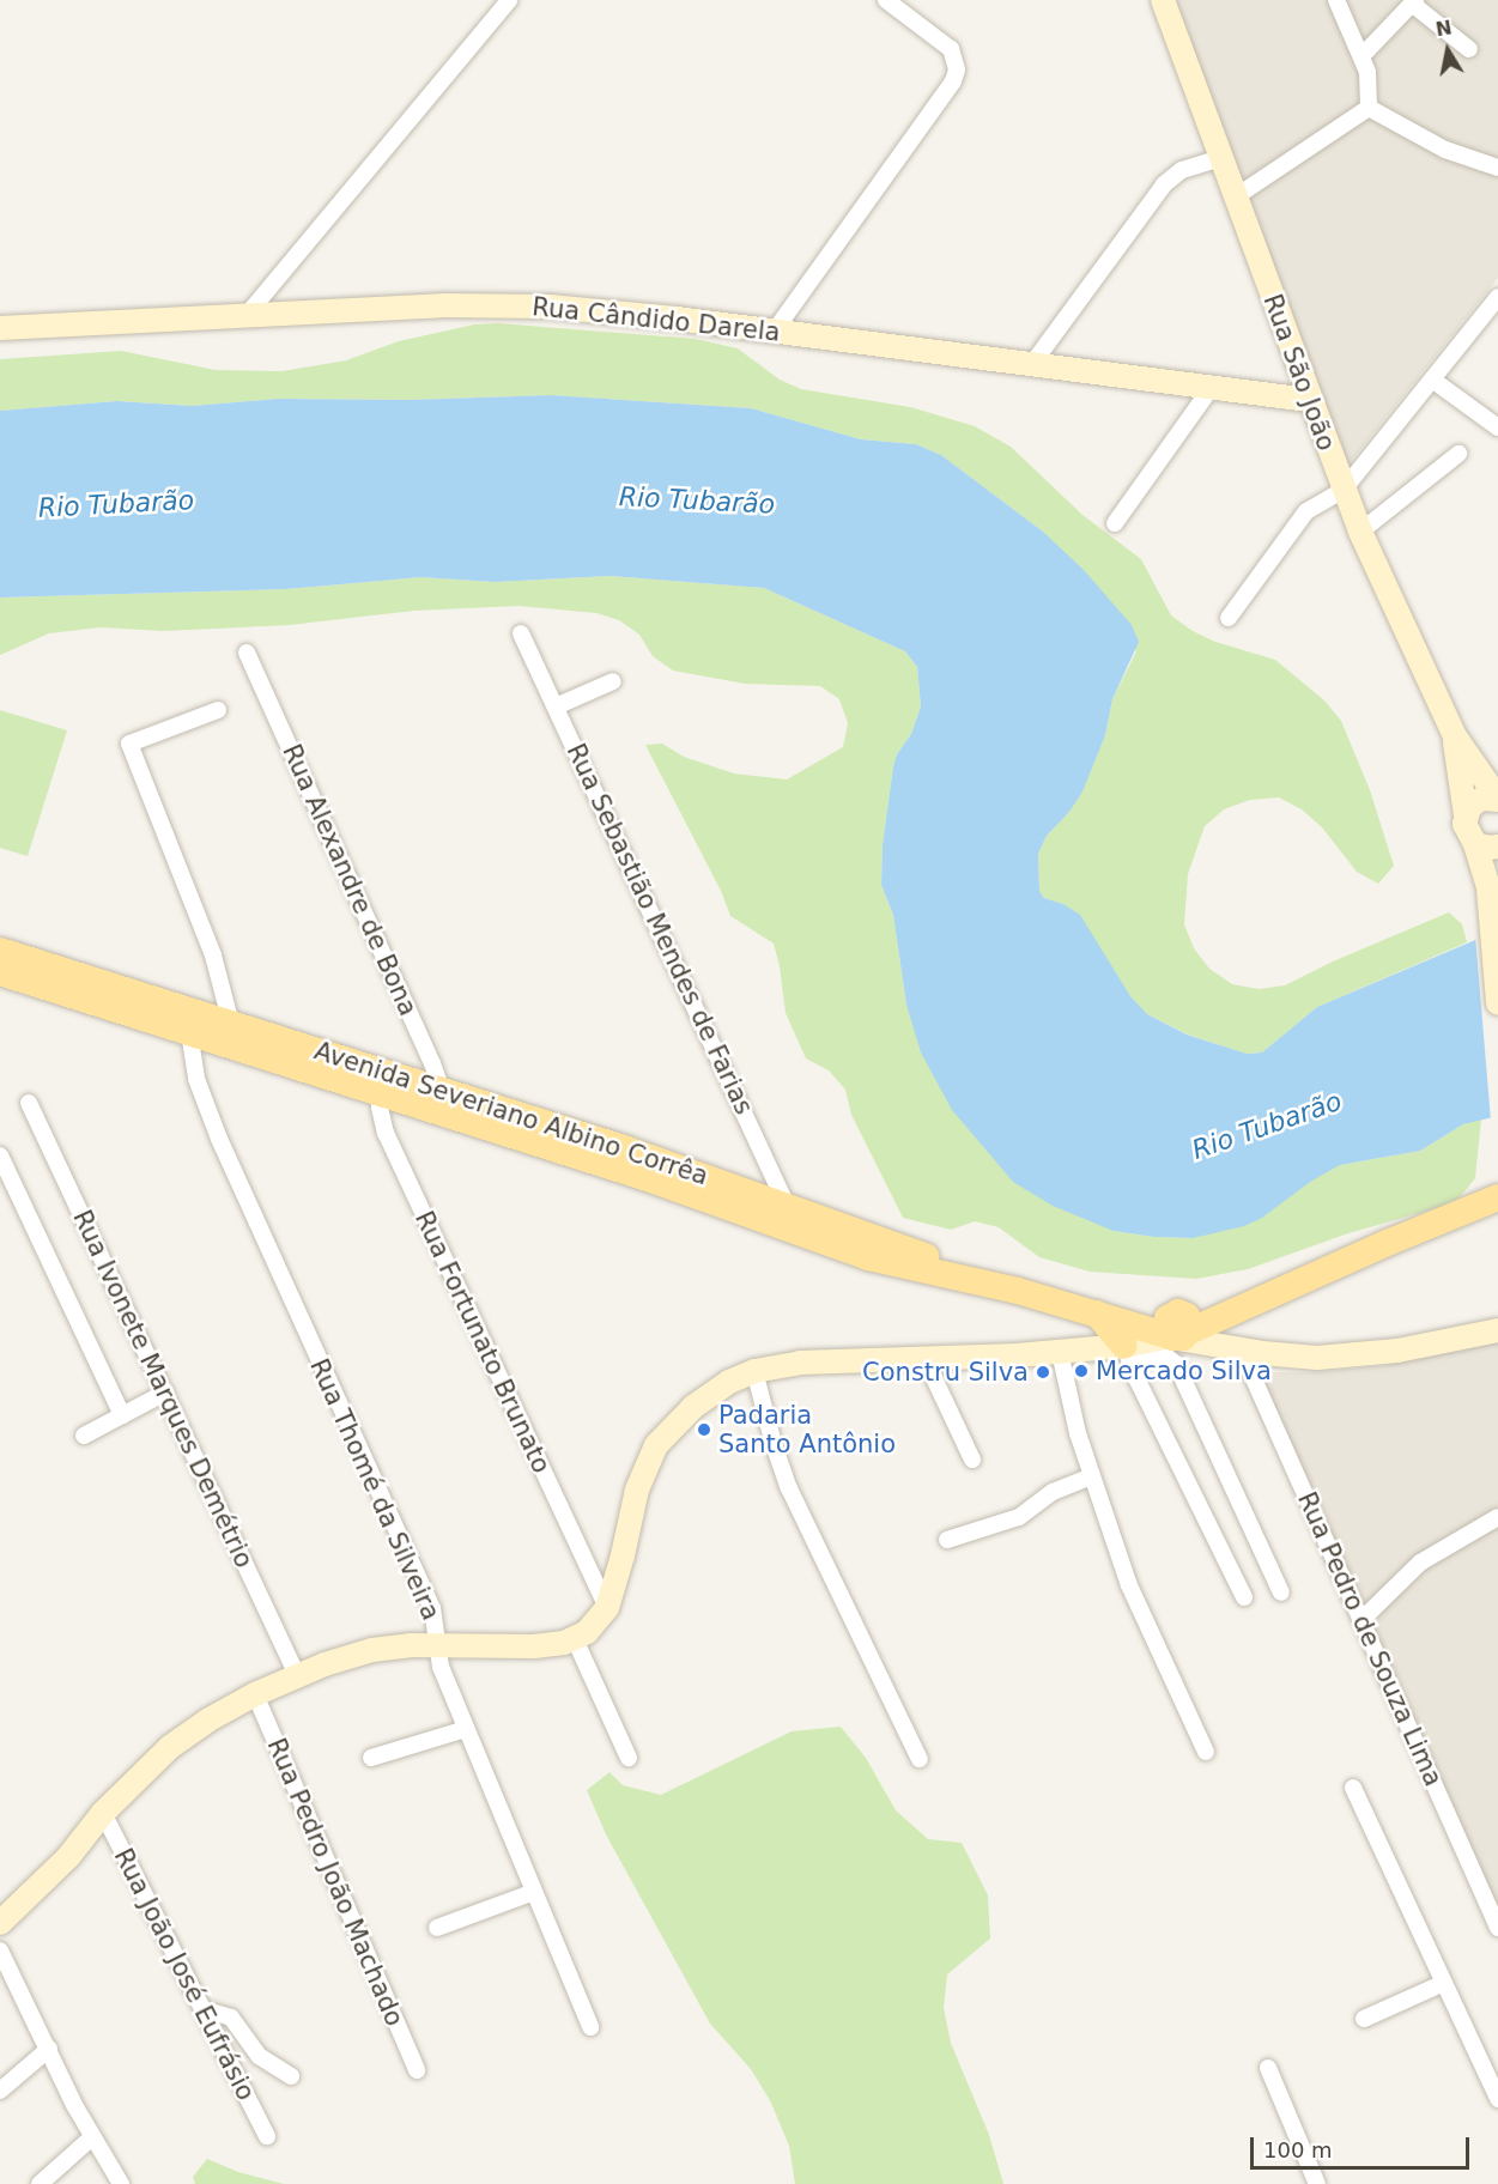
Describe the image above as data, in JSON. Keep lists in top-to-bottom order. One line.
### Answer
{"streets":{"main road":["Avenida Severiano Albino Corrêa"],"street":["Rua Cândido Darela","Rua São João","Rua Alexandre de Bona","Rua Sebastião Mendes de Farias","Rua Fortunato Brunato","Rua Ivonete Marques Demétrio","Rua Thomé da Silveira","Rua Pedro de Souza Lima","Rua Pedro João Machado","Rua João José Eufrásio"]},"crossings":[["Rua Cândido Darela","Rua São João"],["Rua Alexandre de Bona","Avenida Severiano Albino Corrêa"],["Rua Sebastião Mendes de Farias","Avenida Severiano Albino Corrêa"],["Avenida Severiano Albino Corrêa","Rua Fortunato Brunato"],["Avenida Severiano Albino Corrêa","Rua Thomé da Silveira"]],"water":["Rio Tubarão"],"places":["Mercado Silva","Constru Silva","Padaria Santo Antônio"],"scale_bar":"100 m","north":"top"}
